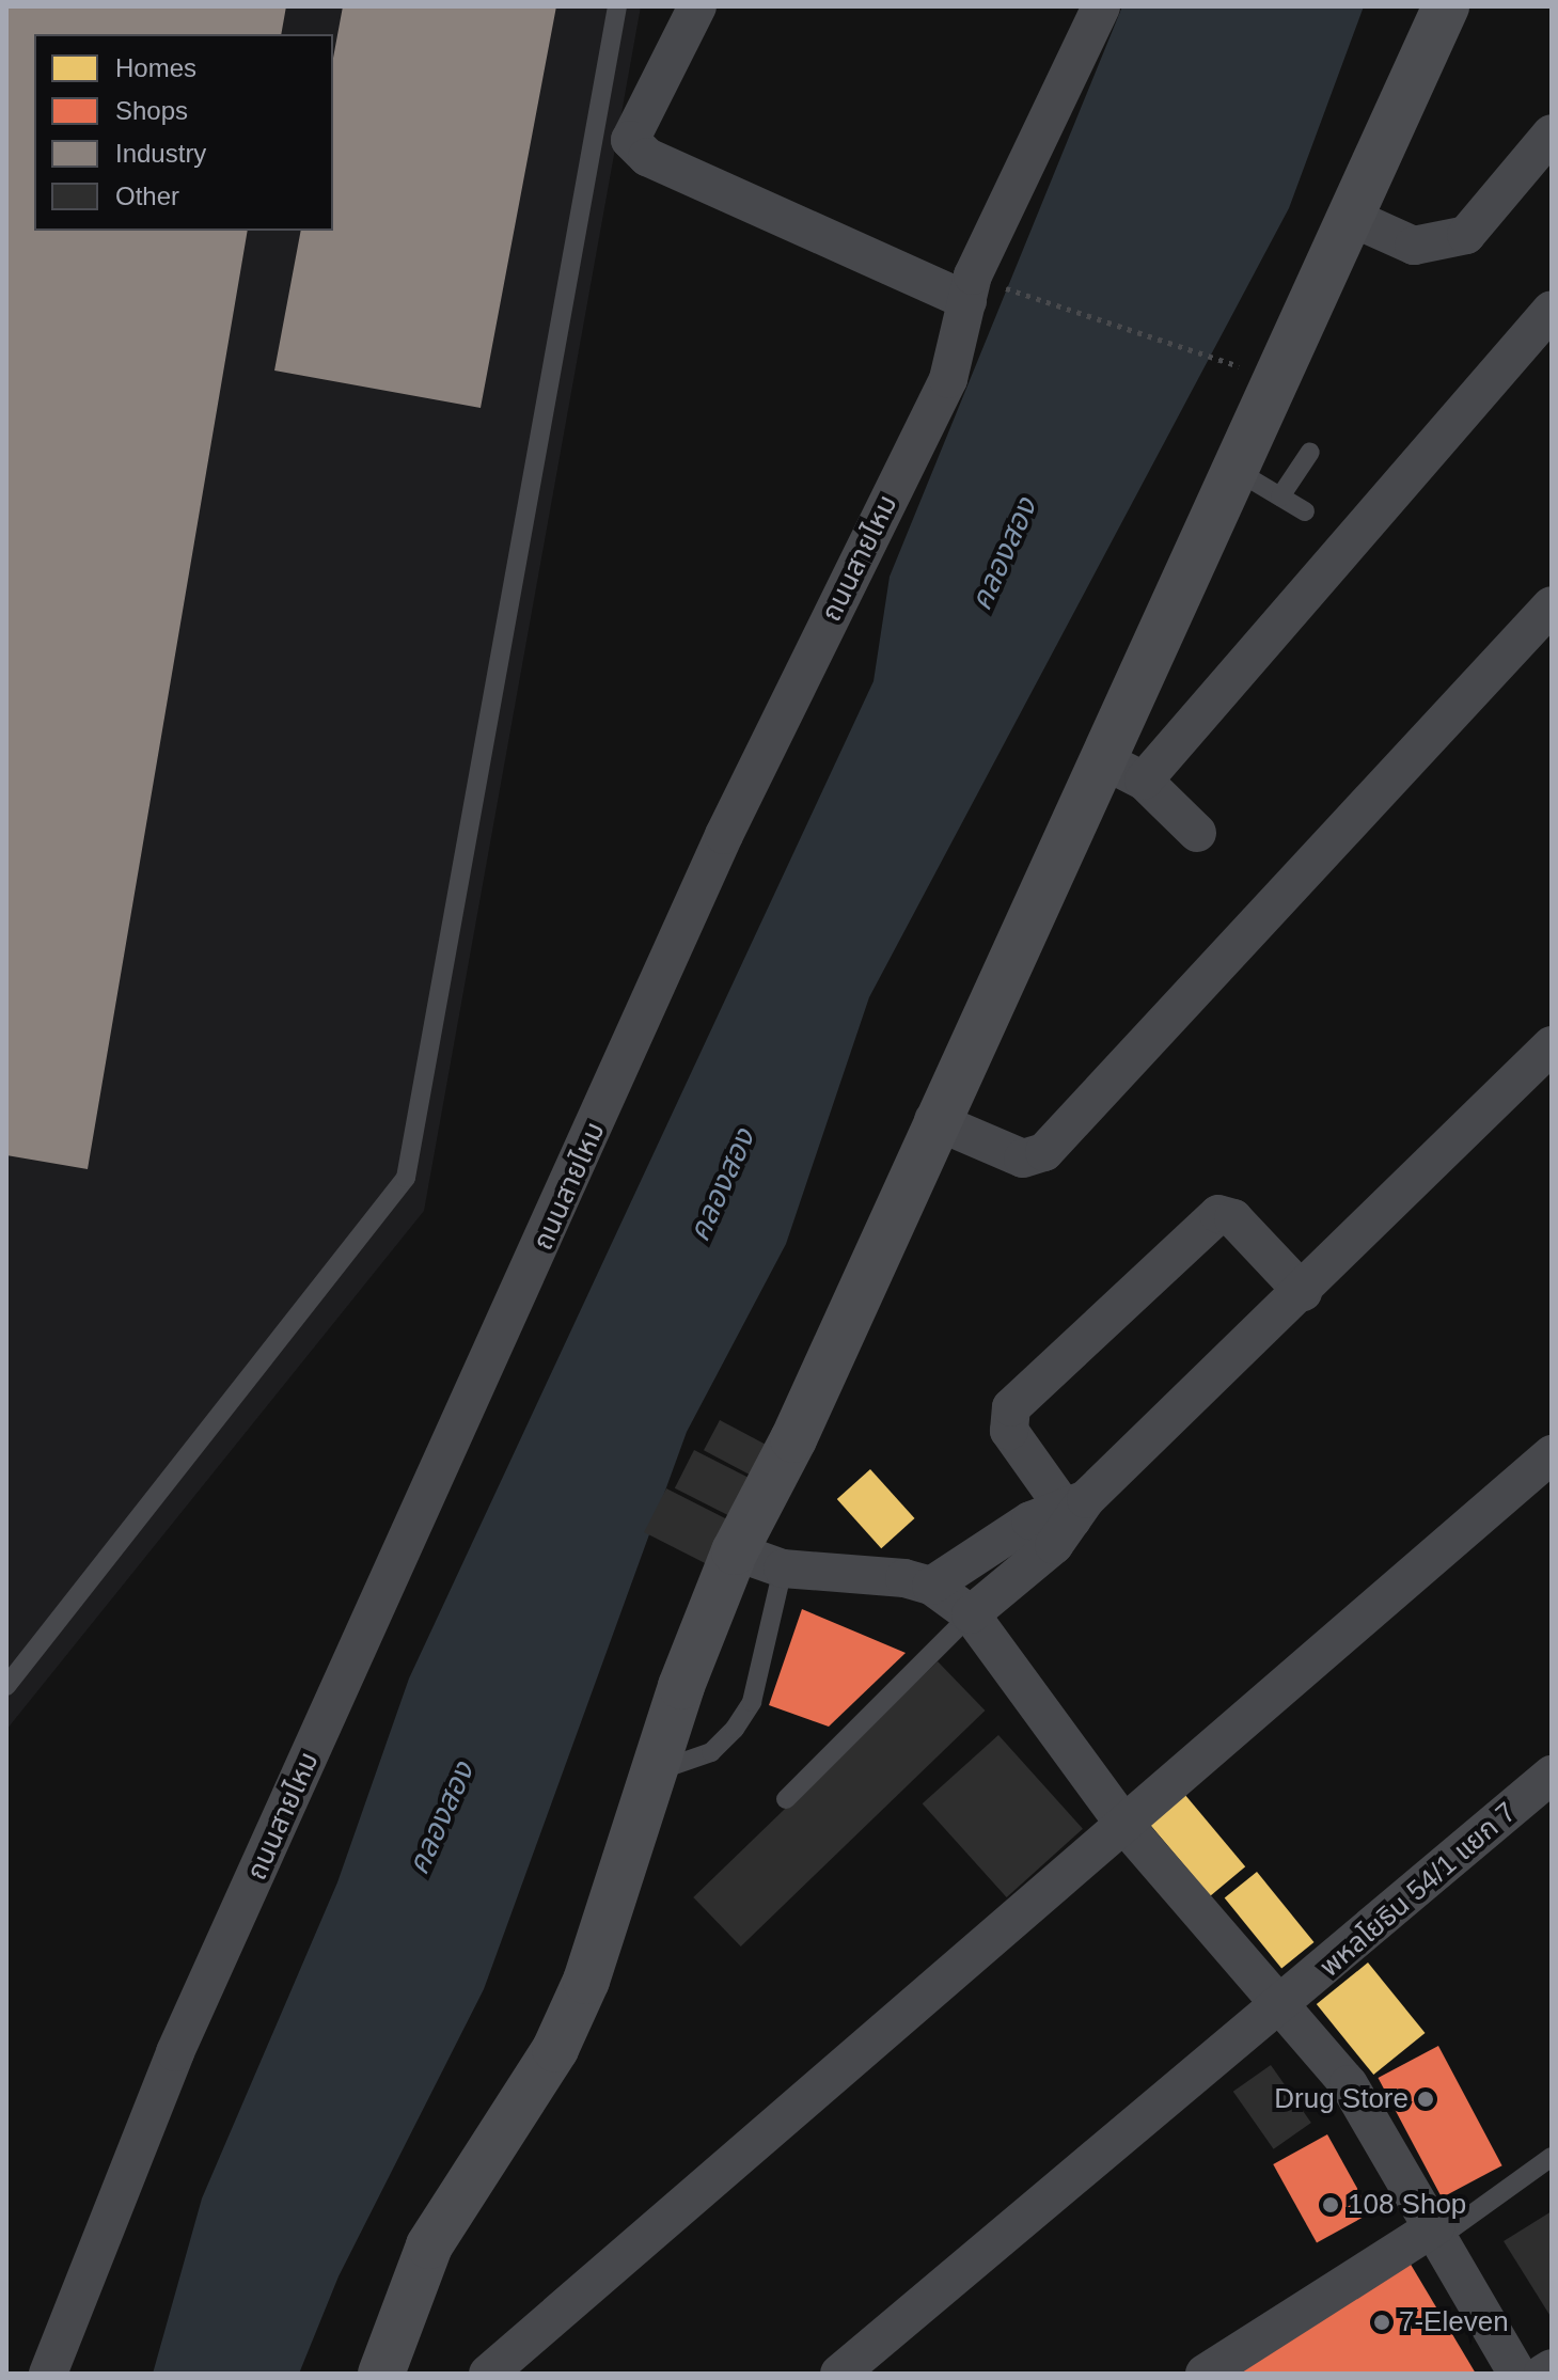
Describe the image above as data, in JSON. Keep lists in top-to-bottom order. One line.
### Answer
{"streets":{"street":["ถนนสายไหม","พหลโยธิน 54/1 แยก 7"]},"water":["คลองสอง"],"places":["Drug Store","108 Shop","7-Eleven"],"legend":["Homes","Shops","Industry","Other"]}
